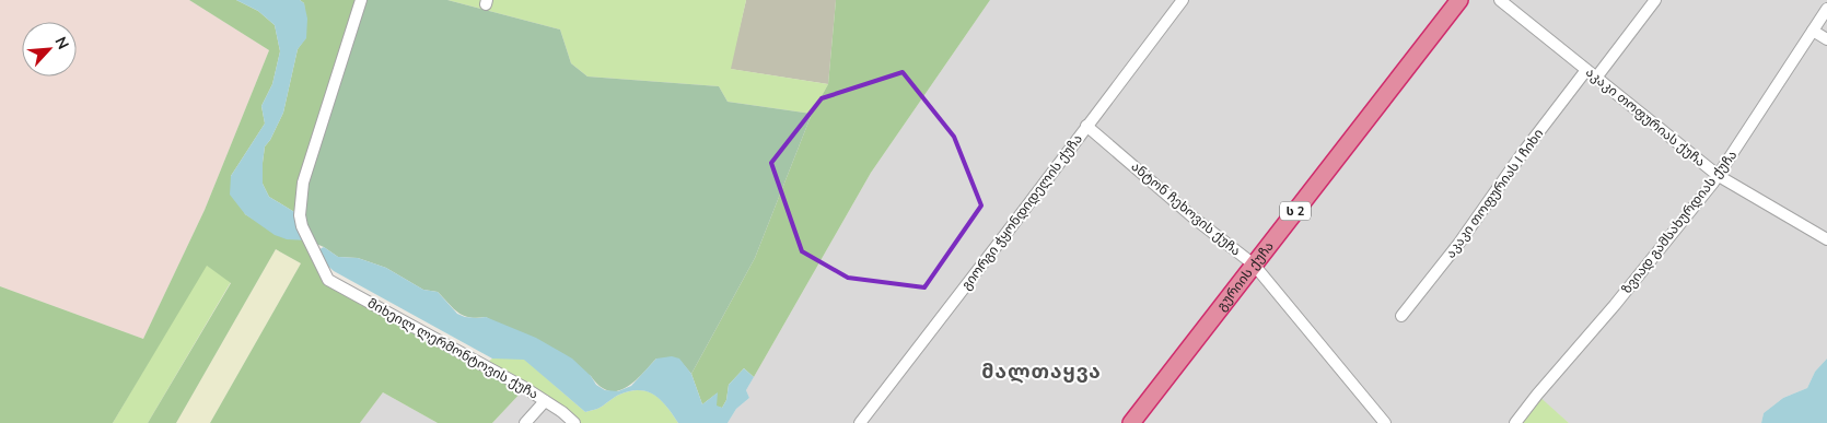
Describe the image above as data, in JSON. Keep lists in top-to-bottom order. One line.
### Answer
{"streets":{"highway":["ს 2","გურიის ქუჩა"],"street":["აკაკი თოფურიას ქუჩა","აკაკი თოფურიას I ჩიხი","ანტონ ჩეხოვის ქუჩა","გიორგი ჭყონდიდელის ქუჩა","ზვიად გამსახურდიას ქუჩა","მიხეილ ლერმონტოვის ქუჩა"]},"crossings":[["აკაკი თოფურიას ქუჩა","აკაკი თოფურიას I ჩიხი"],["აკაკი თოფურიას ქუჩა","ზვიად გამსახურდიას ქუჩა"],["ანტონ ჩეხოვის ქუჩა","გიორგი ჭყონდიდელის ქუჩა"],["ანტონ ჩეხოვის ქუჩა","გურიის ქუჩა"]],"districts":["მალთაყვა"],"north":"top right"}
